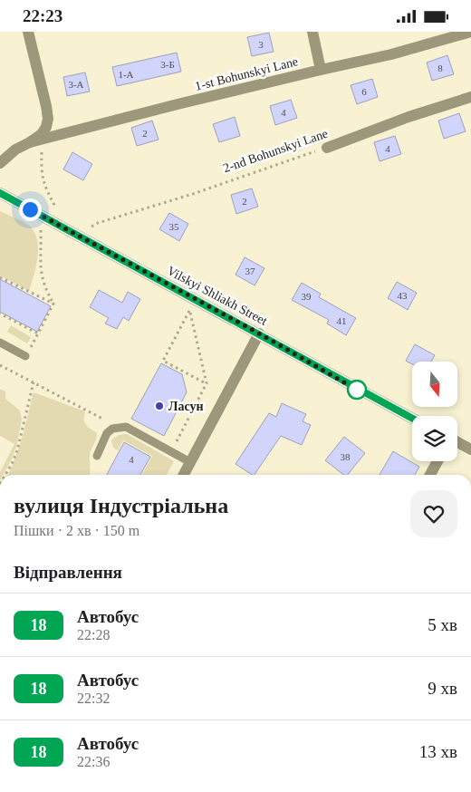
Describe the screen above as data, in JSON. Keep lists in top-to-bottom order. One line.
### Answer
{"streets":{"street":["1-st Bohunskyi Lane","2-nd Bohunskyi Lane","Vilskyi Shliakh Street"]},"places":["Ласун"],"lines":["bus line 18"],"house_numbers":["3","3-Б","8","1-А","3-А","6","4","2","4","2","35","37","43","39","41","38","4"],"north":"bottom","page":{"status":"22:23","heading":[["вулиця Індустріальна","Пішки · 2 хв · 150 m"],"Відправлення"],"list":[{"mark":"18","name":"Автобус","note":"22:28","value":"5 хв"},{"mark":"18","name":"Автобус","note":"22:32","value":"9 хв"},{"mark":"18","name":"Автобус","note":"22:36","value":"13 хв"}]}}
